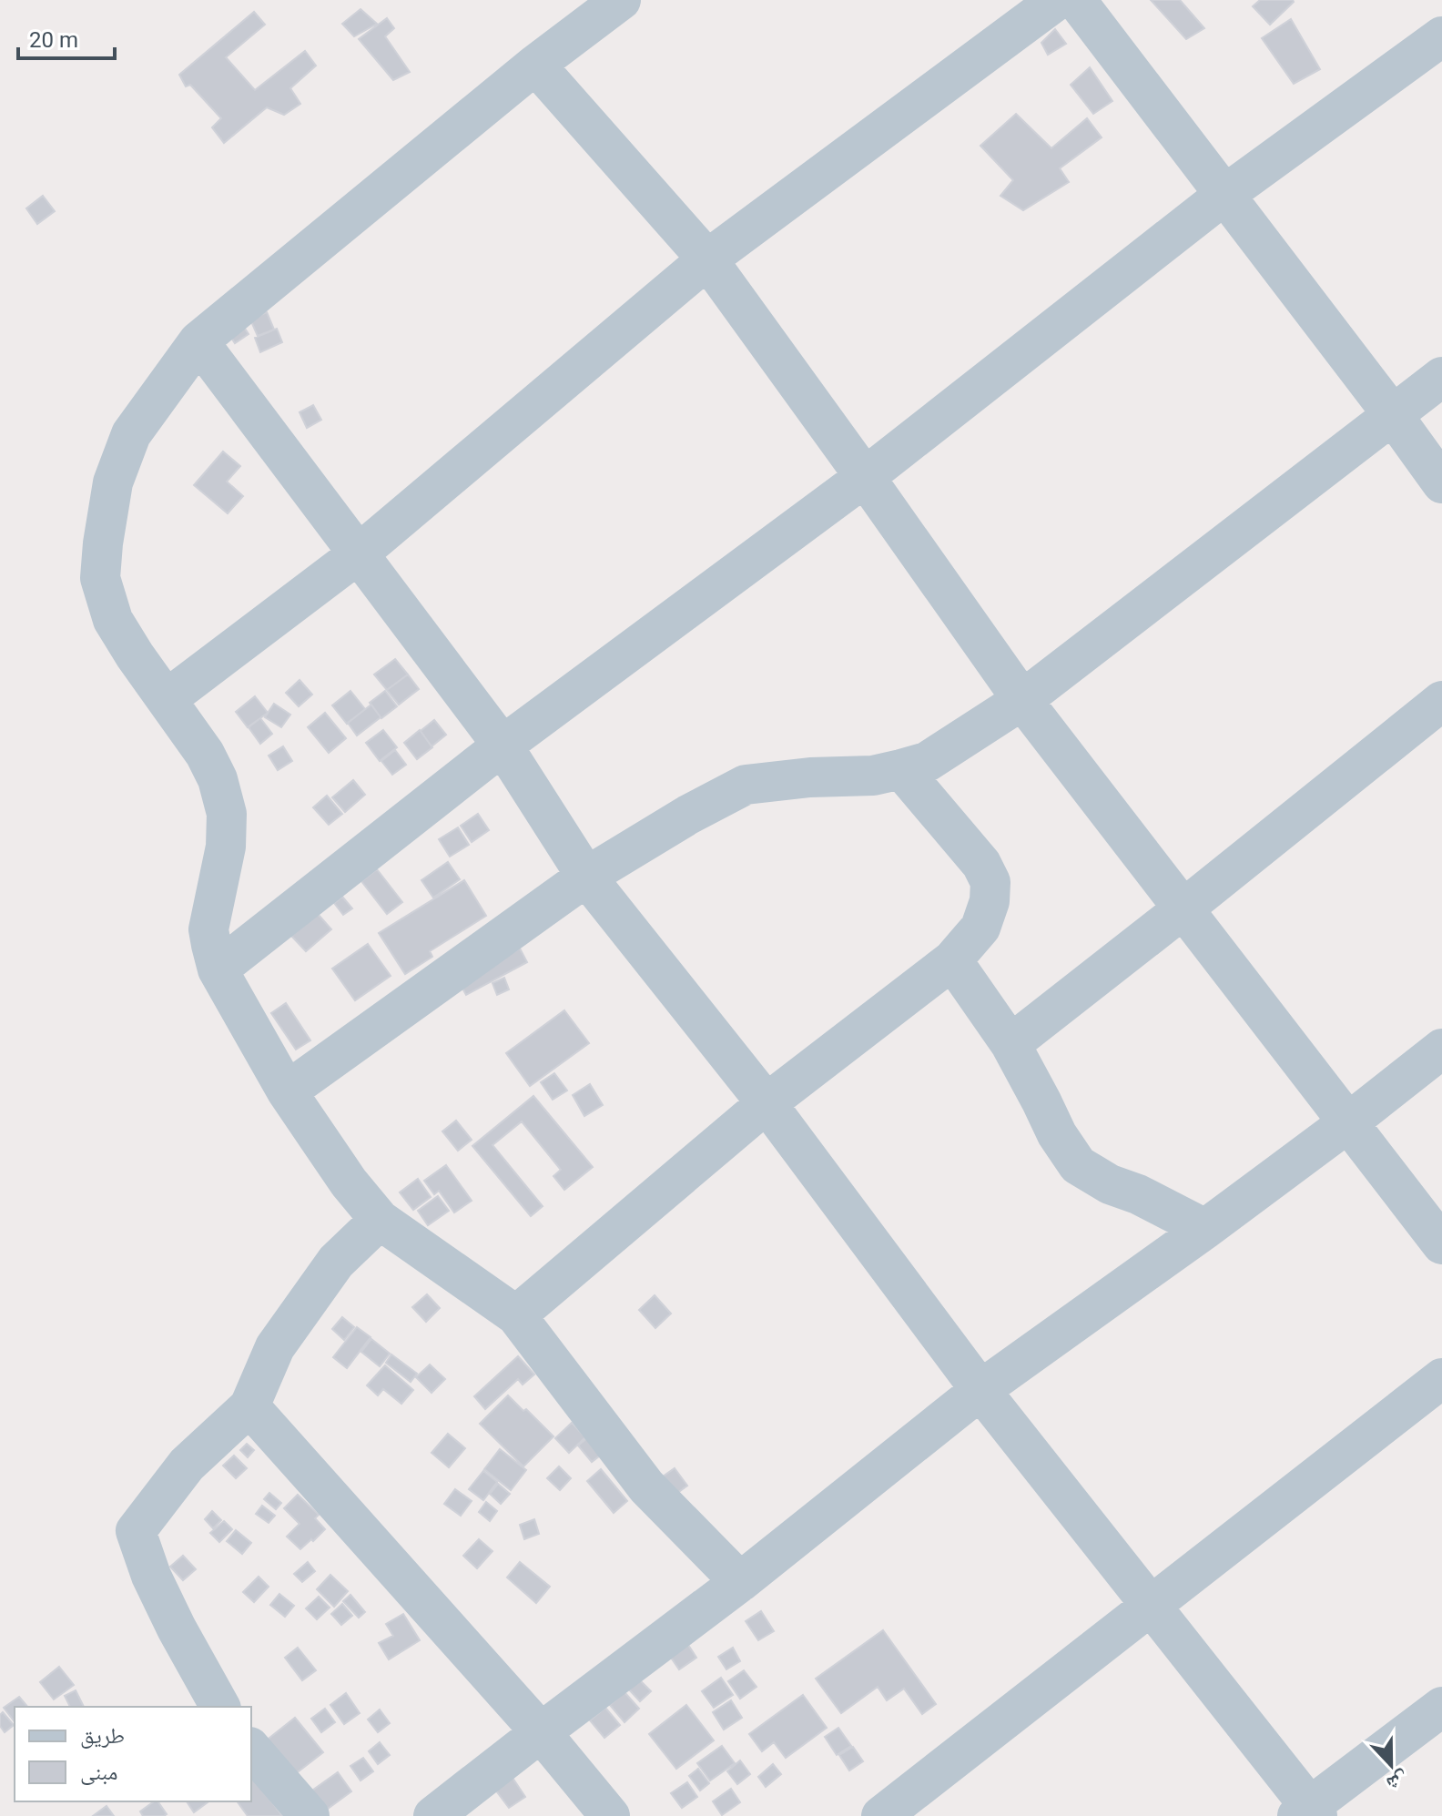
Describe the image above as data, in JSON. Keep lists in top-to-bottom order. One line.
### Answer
{"legend":["طريق","مبنى"],"scale_bar":"20 m","north":"bottom"}
